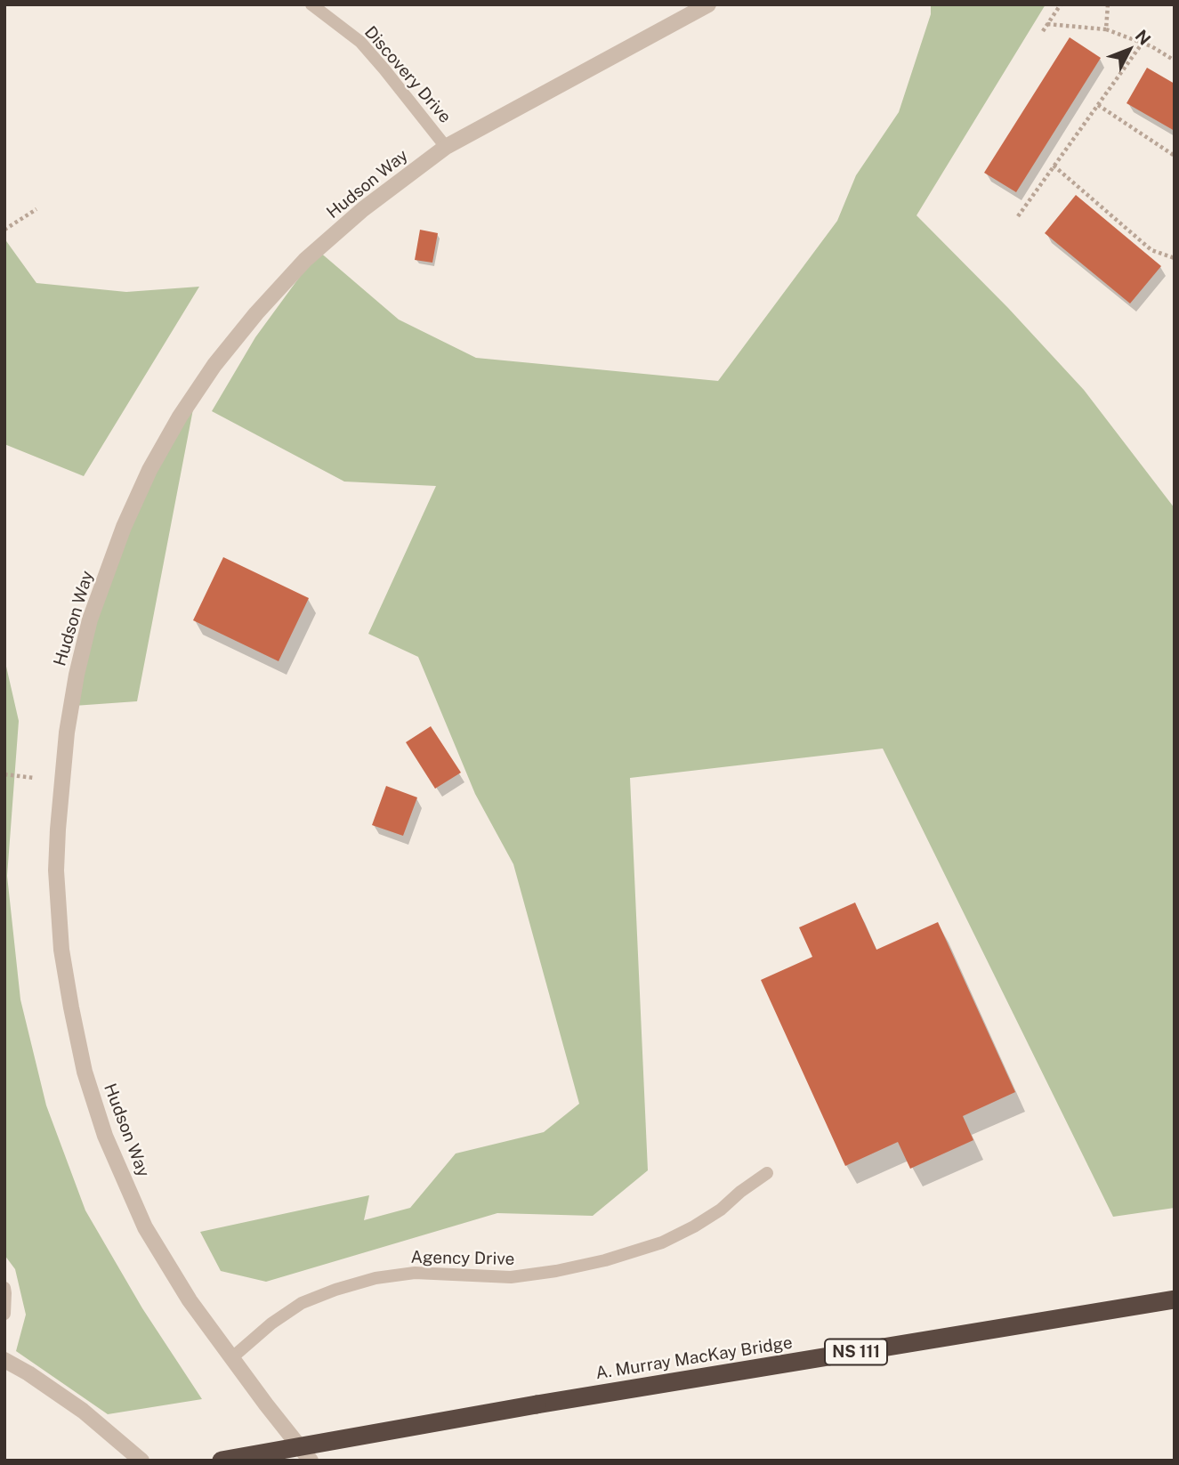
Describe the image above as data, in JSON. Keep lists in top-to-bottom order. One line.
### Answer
{"streets":{"highway":["NS 111","A. Murray MacKay Bridge"],"street":["Hudson Way"],"lane":["Discovery Drive","Agency Drive"]},"crossings":[["Discovery Drive","Hudson Way"],["Hudson Way","Agency Drive"]],"north":"top right"}
